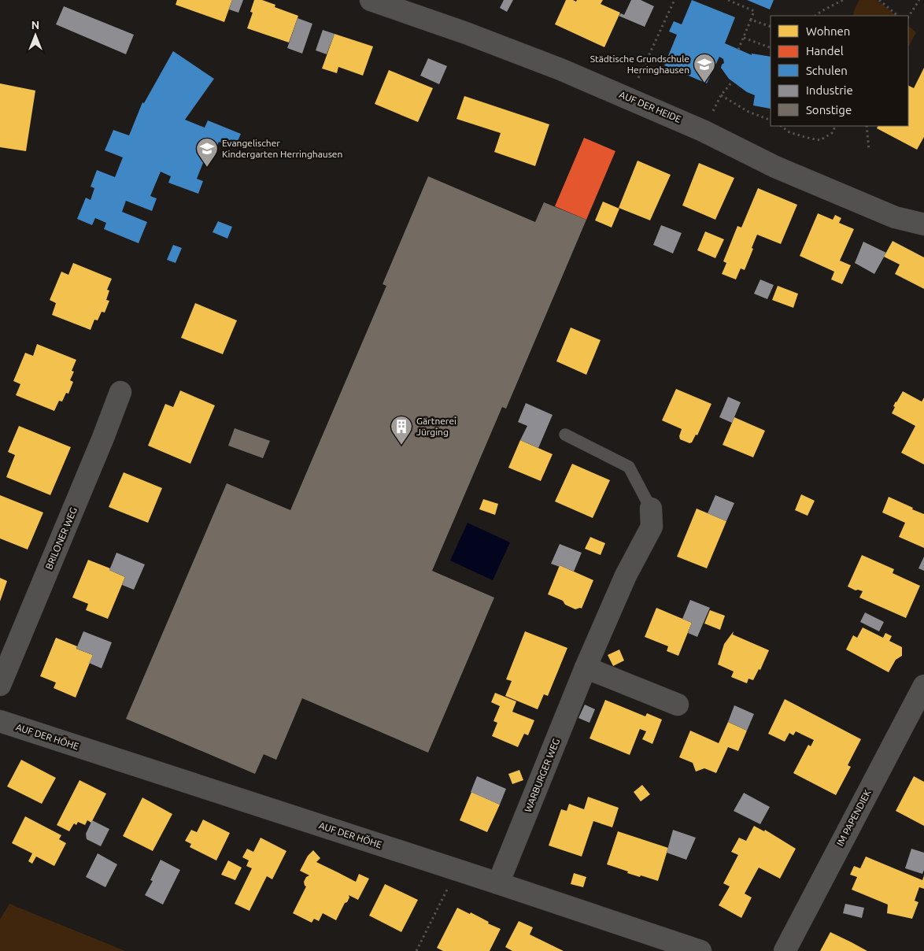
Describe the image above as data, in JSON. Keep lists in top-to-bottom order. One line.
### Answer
{"streets":{"street":["AUF DER HEIDE","BRILONER WEG","AUF DER HÖHE","WARBURGER WEG","IM PAPENDIEK"]},"crossings":[["AUF DER HÖHE","WARBURGER WEG"]],"places":{"school or university":["Städtische Grundschule Herringhausen","Evangelischer Kindergarten Herringhausen"],"building":["Gärtnerei Jürging"]},"legend":["Wohnen","Handel","Schulen","Industrie","Sonstige"],"north":"top"}
